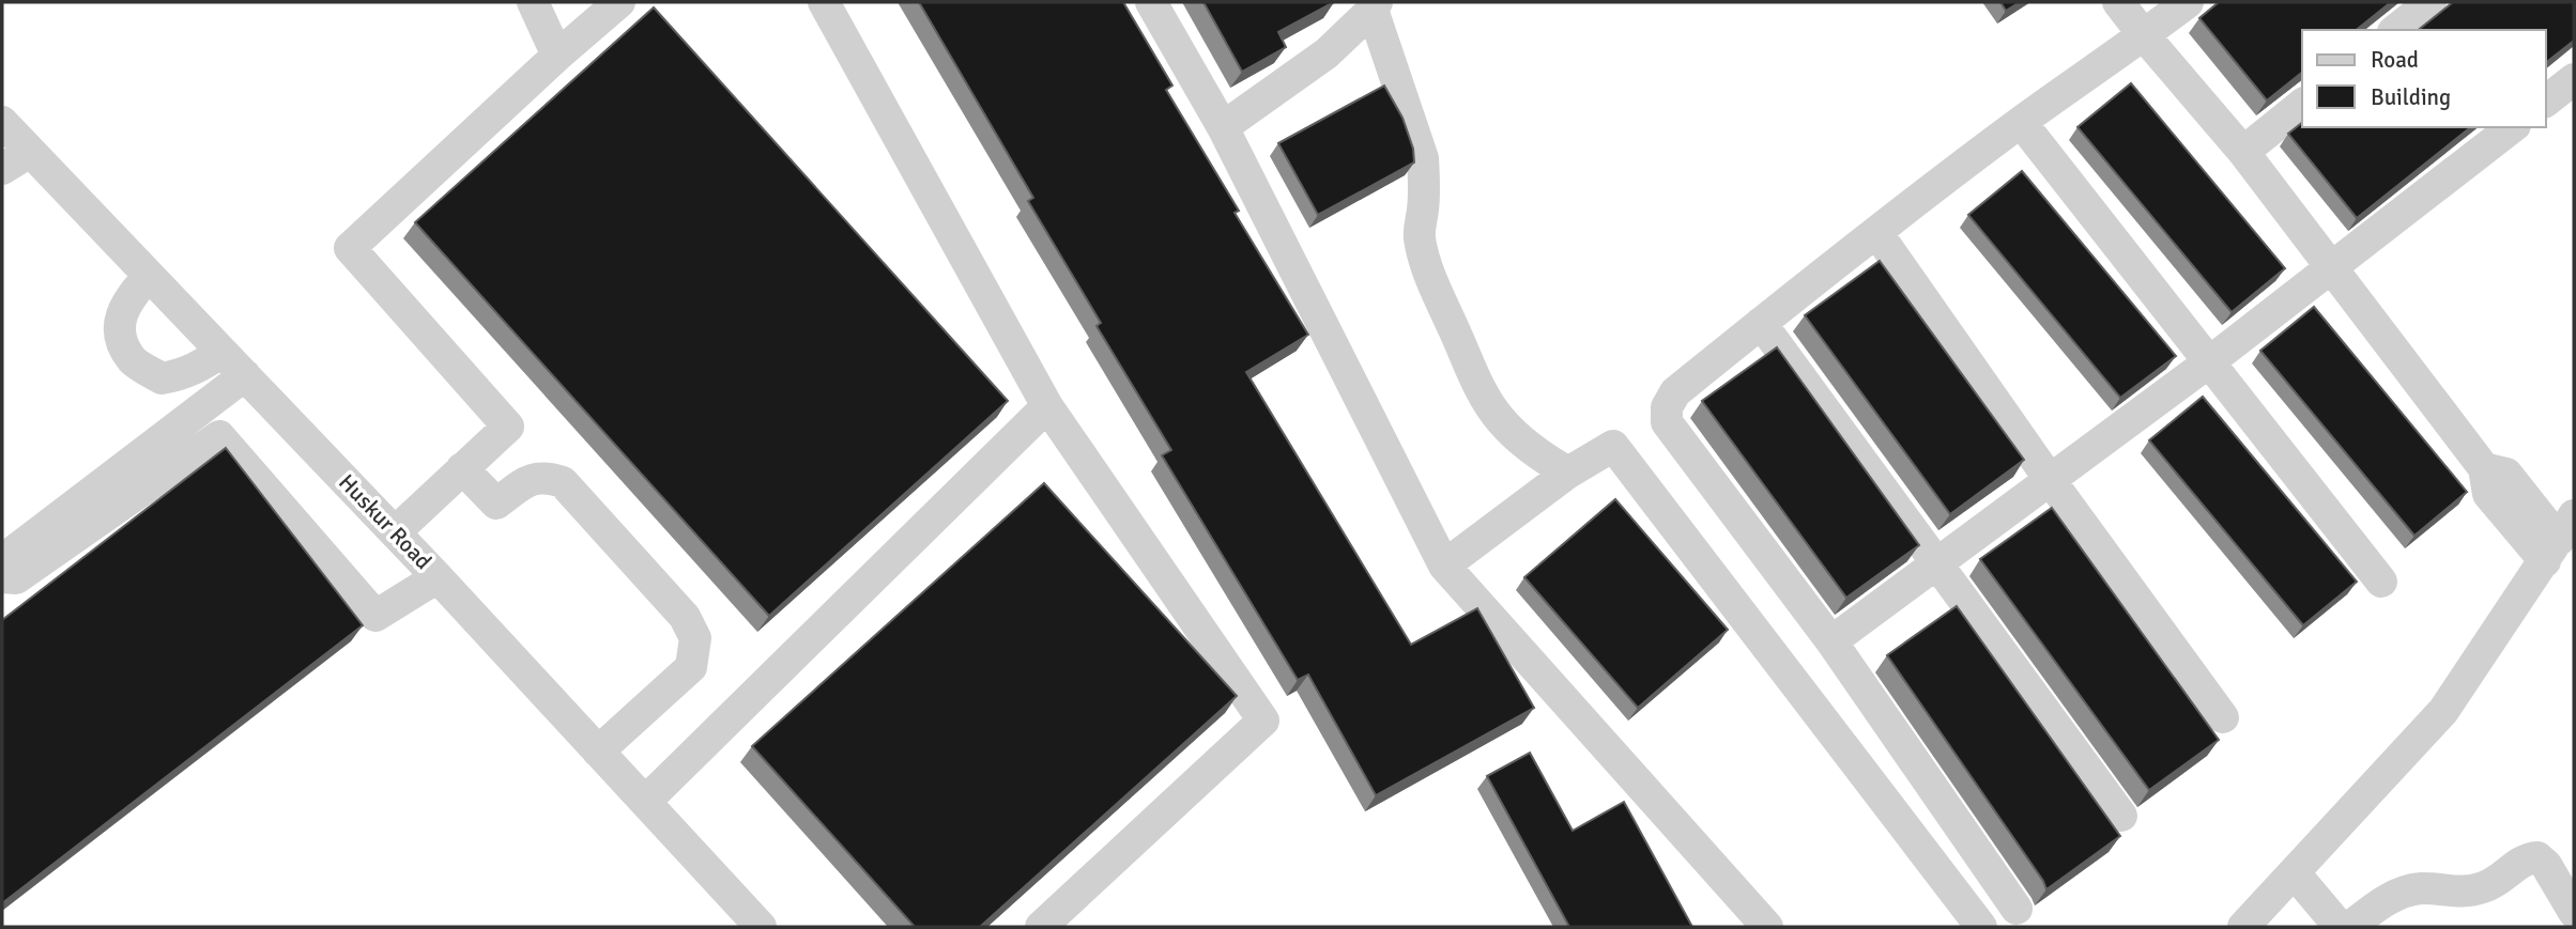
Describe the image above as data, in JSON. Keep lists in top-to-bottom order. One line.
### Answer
{"streets":{"street":["Huskur Road"]},"legend":["Road","Building"]}
